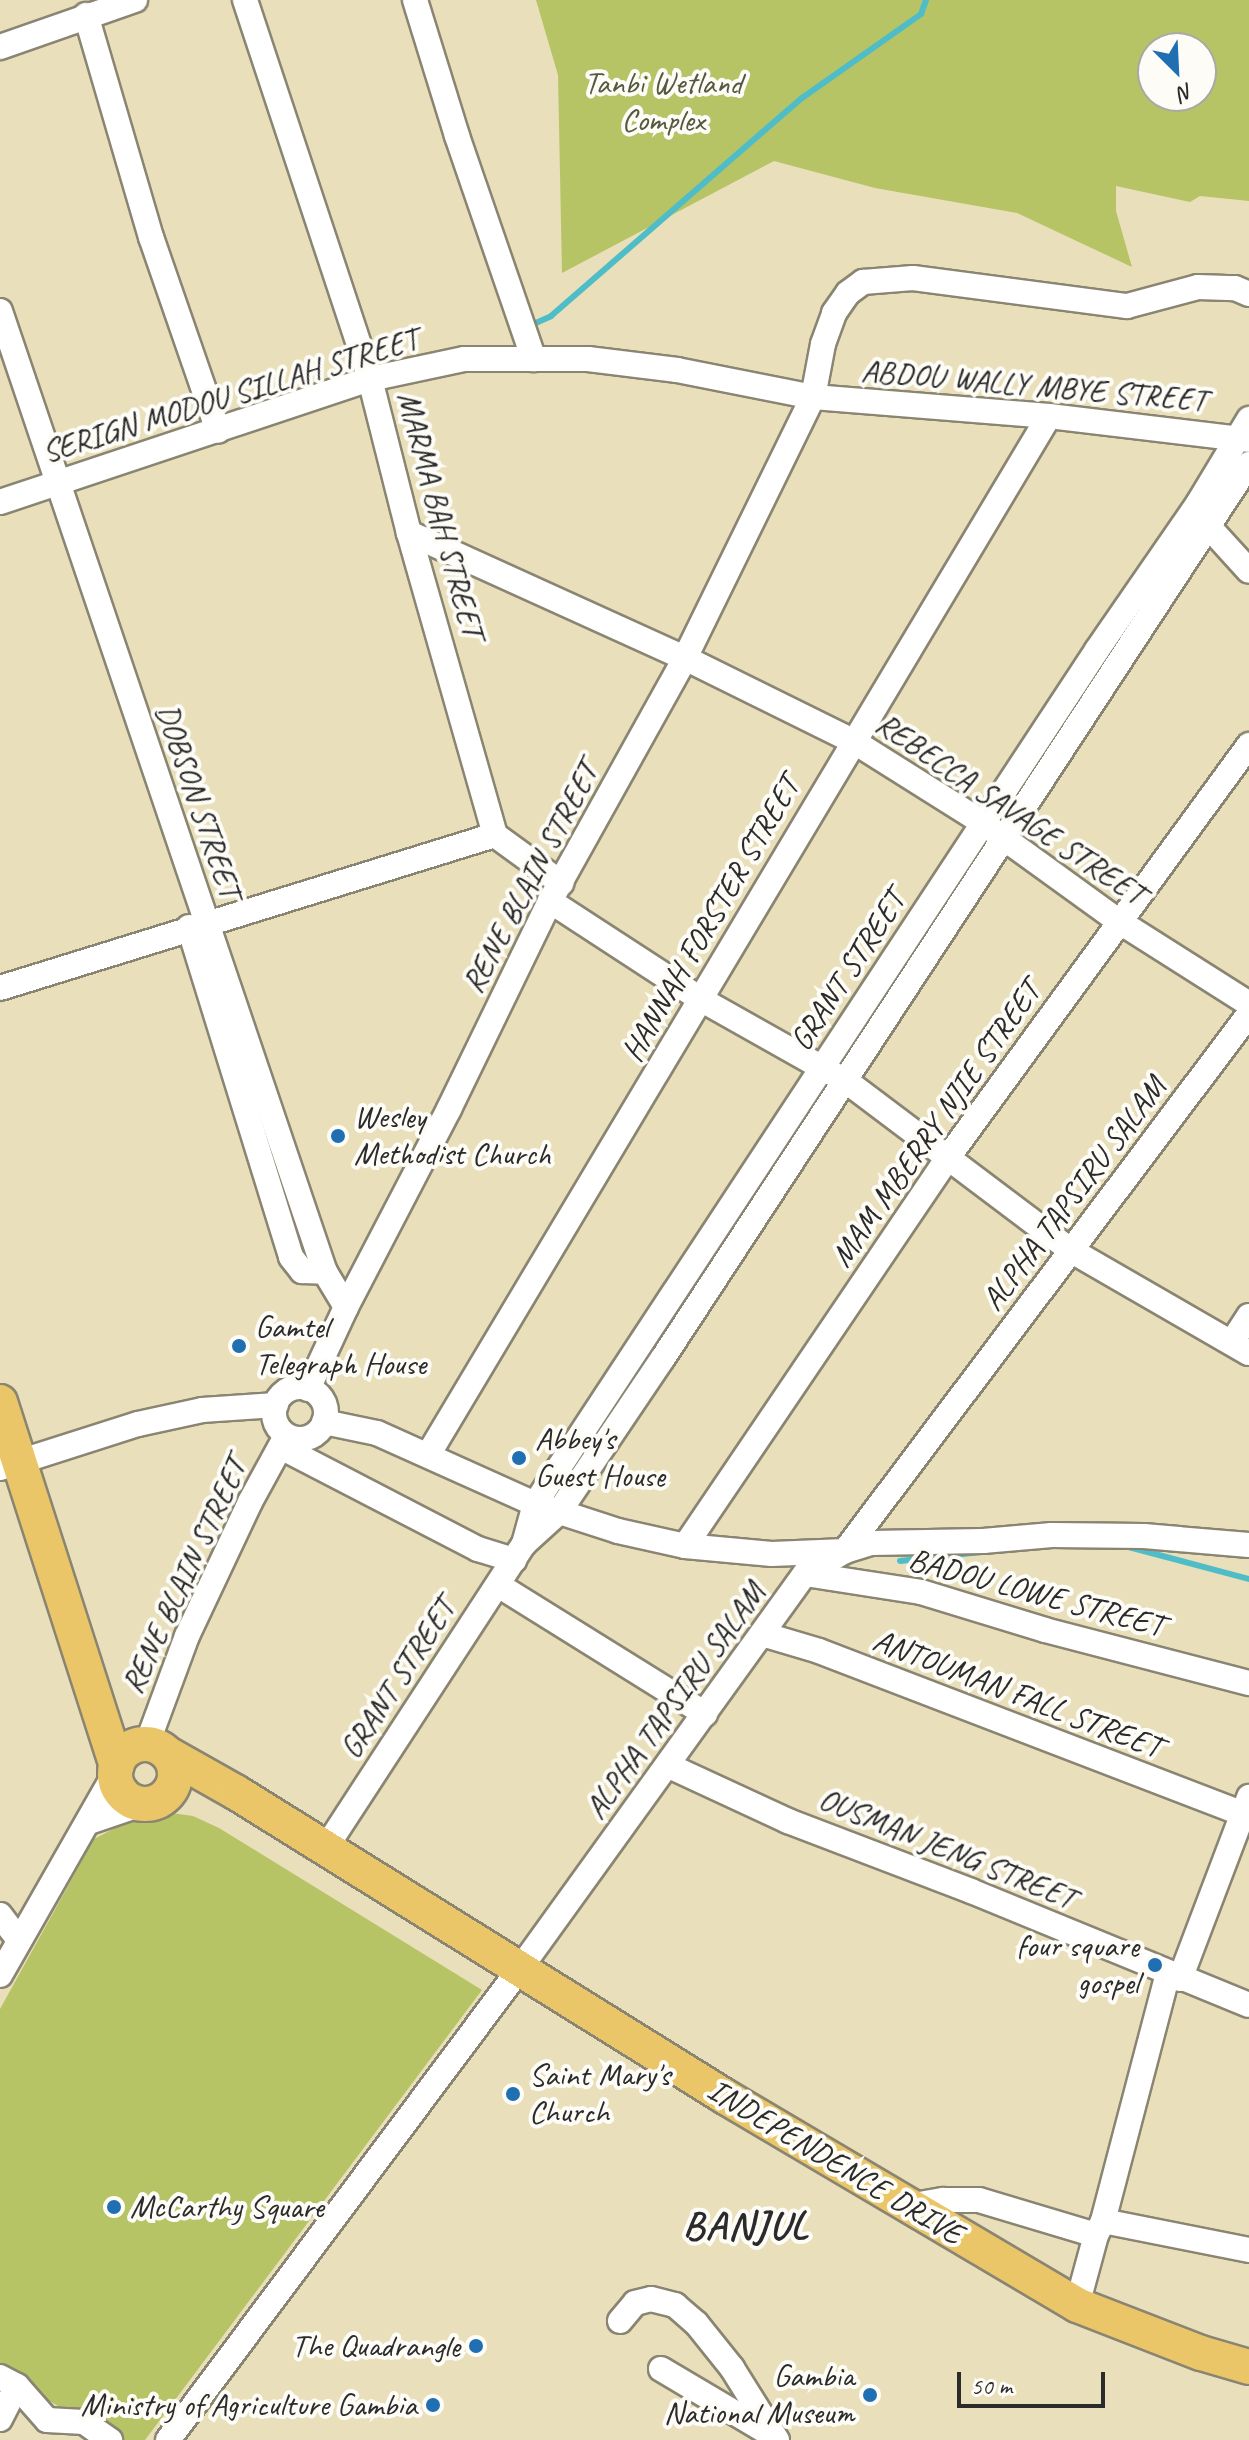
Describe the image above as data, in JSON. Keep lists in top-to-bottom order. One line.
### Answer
{"streets":{"highway":["INDEPENDENCE DRIVE"],"street":["ABDOU WALLY MBYE STREET","SERIGN MODOU SILLAH STREET","MARMA BAH STREET","DOBSON STREET","REBECCA SAVAGE STREET","RENE BLAIN STREET","HANNAH FORSTER STREET","GRANT STREET","MAM MBERRY NJIE STREET","ALPHA TAPSIRU SALAM","BADOU LOWE STREET","ANTOUMAN FALL STREET","OUSMAN JENG STREET"]},"crossings":[["ABDOU WALLY MBYE STREET","SERIGN MODOU SILLAH STREET"],["ABDOU WALLY MBYE STREET","RENE BLAIN STREET"],["ABDOU WALLY MBYE STREET","HANNAH FORSTER STREET"],["ABDOU WALLY MBYE STREET","GRANT STREET"],["SERIGN MODOU SILLAH STREET","MARMA BAH STREET"],["SERIGN MODOU SILLAH STREET","DOBSON STREET"],["SERIGN MODOU SILLAH STREET","RENE BLAIN STREET"],["MARMA BAH STREET","REBECCA SAVAGE STREET"],["DOBSON STREET","RENE BLAIN STREET"],["REBECCA SAVAGE STREET","RENE BLAIN STREET"],["REBECCA SAVAGE STREET","HANNAH FORSTER STREET"],["REBECCA SAVAGE STREET","GRANT STREET"],["REBECCA SAVAGE STREET","MAM MBERRY NJIE STREET"],["RENE BLAIN STREET","INDEPENDENCE DRIVE"],["GRANT STREET","INDEPENDENCE DRIVE"],["ALPHA TAPSIRU SALAM","BADOU LOWE STREET"],["ALPHA TAPSIRU SALAM","ANTOUMAN FALL STREET"],["ALPHA TAPSIRU SALAM","OUSMAN JENG STREET"],["ALPHA TAPSIRU SALAM","INDEPENDENCE DRIVE"]],"districts":["BANJUL"],"parks":["Tanbi Wetland Complex"],"places":["Wesley Methodist Church","Gamtel Telegraph House","Abbey's Guest House","four square gospel","Saint Mary's Church","McCarthy Square","The Quadrangle","Gambia National Museum","Ministry of Agriculture Gambia"],"scale_bar":"50 m","north":"bottom right"}
